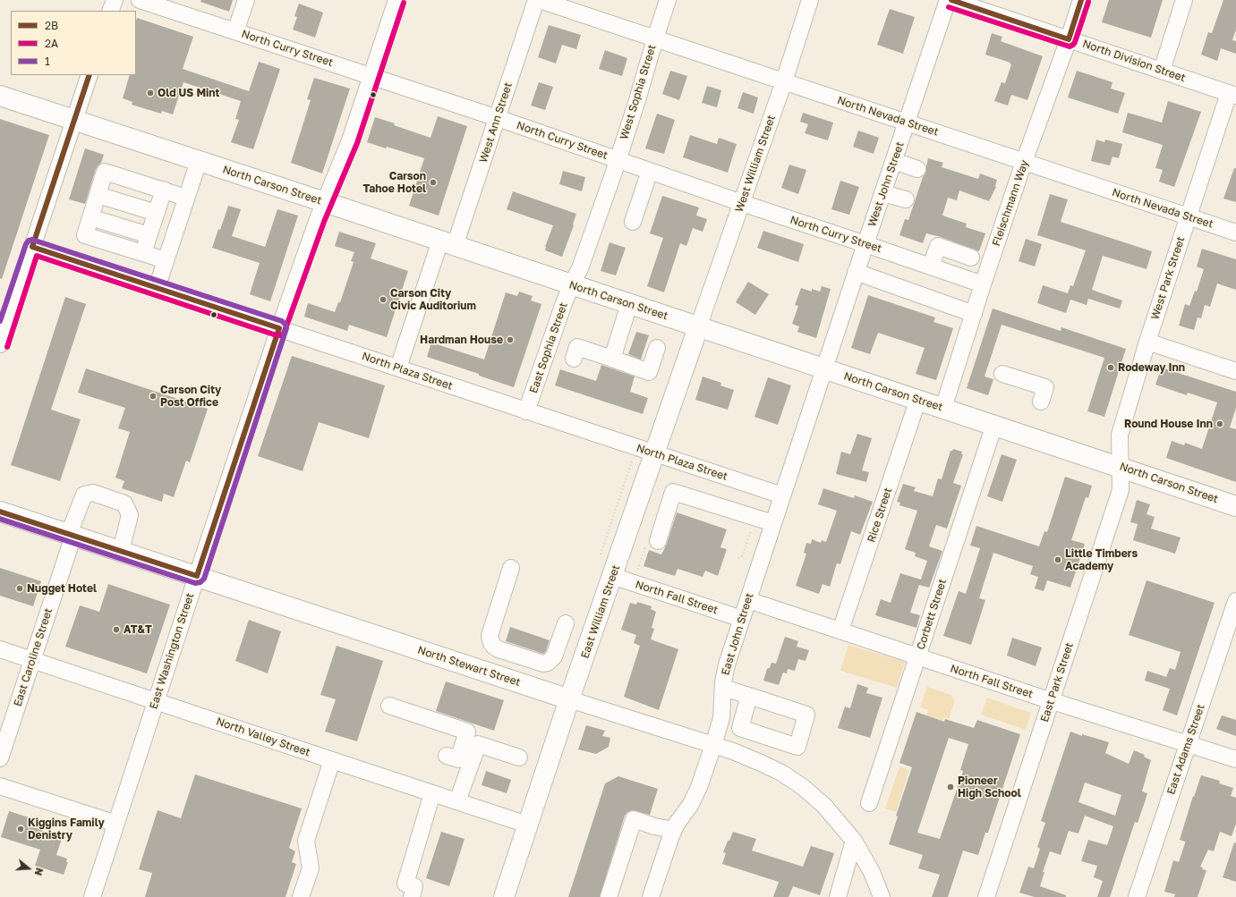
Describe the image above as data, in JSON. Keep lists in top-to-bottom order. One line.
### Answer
{"streets":{"main road":["North Carson Street","East William Street","North Stewart Street"],"street":["North Curry Street","North Division Street","West Sophia Street","North Nevada Street","West Ann Street","West William Street","West John Street","Fleischmann Way","West Park Street","East Sophia Street","North Plaza Street","Rice Street","North Fall Street","Corbett Street","East John Street","East Washington Street","East Caroline Street","East Park Street","North Valley Street","East Adams Street"]},"crossings":[["North Curry Street","West Sophia Street"],["North Curry Street","West Ann Street"],["North Curry Street","West William Street"],["North Curry Street","West John Street"],["North Curry Street","Fleischmann Way"],["North Curry Street","East Washington Street"],["North Division Street","Fleischmann Way"],["North Division Street","West Park Street"],["West Sophia Street","North Nevada Street"],["West Sophia Street","North Carson Street"],["West Sophia Street","East Sophia Street"],["North Nevada Street","West William Street"],["North Nevada Street","West John Street"],["North Nevada Street","Fleischmann Way"],["North Nevada Street","West Park Street"],["West Ann Street","North Carson Street"],["West Ann Street","North Plaza Street"],["West William Street","North Carson Street"],["West William Street","East William Street"],["West John Street","North Carson Street"],["West John Street","East John Street"],["North Carson Street","Fleischmann Way"],["North Carson Street","West Park Street"],["North Carson Street","East Sophia Street"],["North Carson Street","Rice Street"],["North Carson Street","East William Street"],["North Carson Street","Corbett Street"],["North Carson Street","East John Street"],["North Carson Street","East Washington Street"],["North Carson Street","East Park Street"],["West Park Street","East Park Street"],["East Sophia Street","North Plaza Street"],["North Plaza Street","East William Street"],["North Plaza Street","East John Street"],["North Plaza Street","East Washington Street"],["Rice Street","North Fall Street"],["North Fall Street","East William Street"],["North Fall Street","Corbett Street"],["North Fall Street","East John Street"],["North Fall Street","East Park Street"],["North Fall Street","East Adams Street"],["East William Street","North Stewart Street"],["East William Street","North Valley Street"],["East John Street","North Stewart Street"],["East Washington Street","North Stewart Street"],["East Washington Street","North Valley Street"],["East Caroline Street","North Stewart Street"],["East Caroline Street","North Valley Street"]],"places":["Old US Mint","Carson Tahoe Hotel","Carson City Civic Auditorium","Hardman House","Rodeway Inn","Carson City Post Office","Round House Inn","Little Timbers Academy","Nugget Hotel","AT&T","Pioneer High School","Kiggins Family Denistry"],"lines":["transit line 2B","transit line 2A","transit line 1"],"legend":["2B","2A","1"],"north":"right"}
